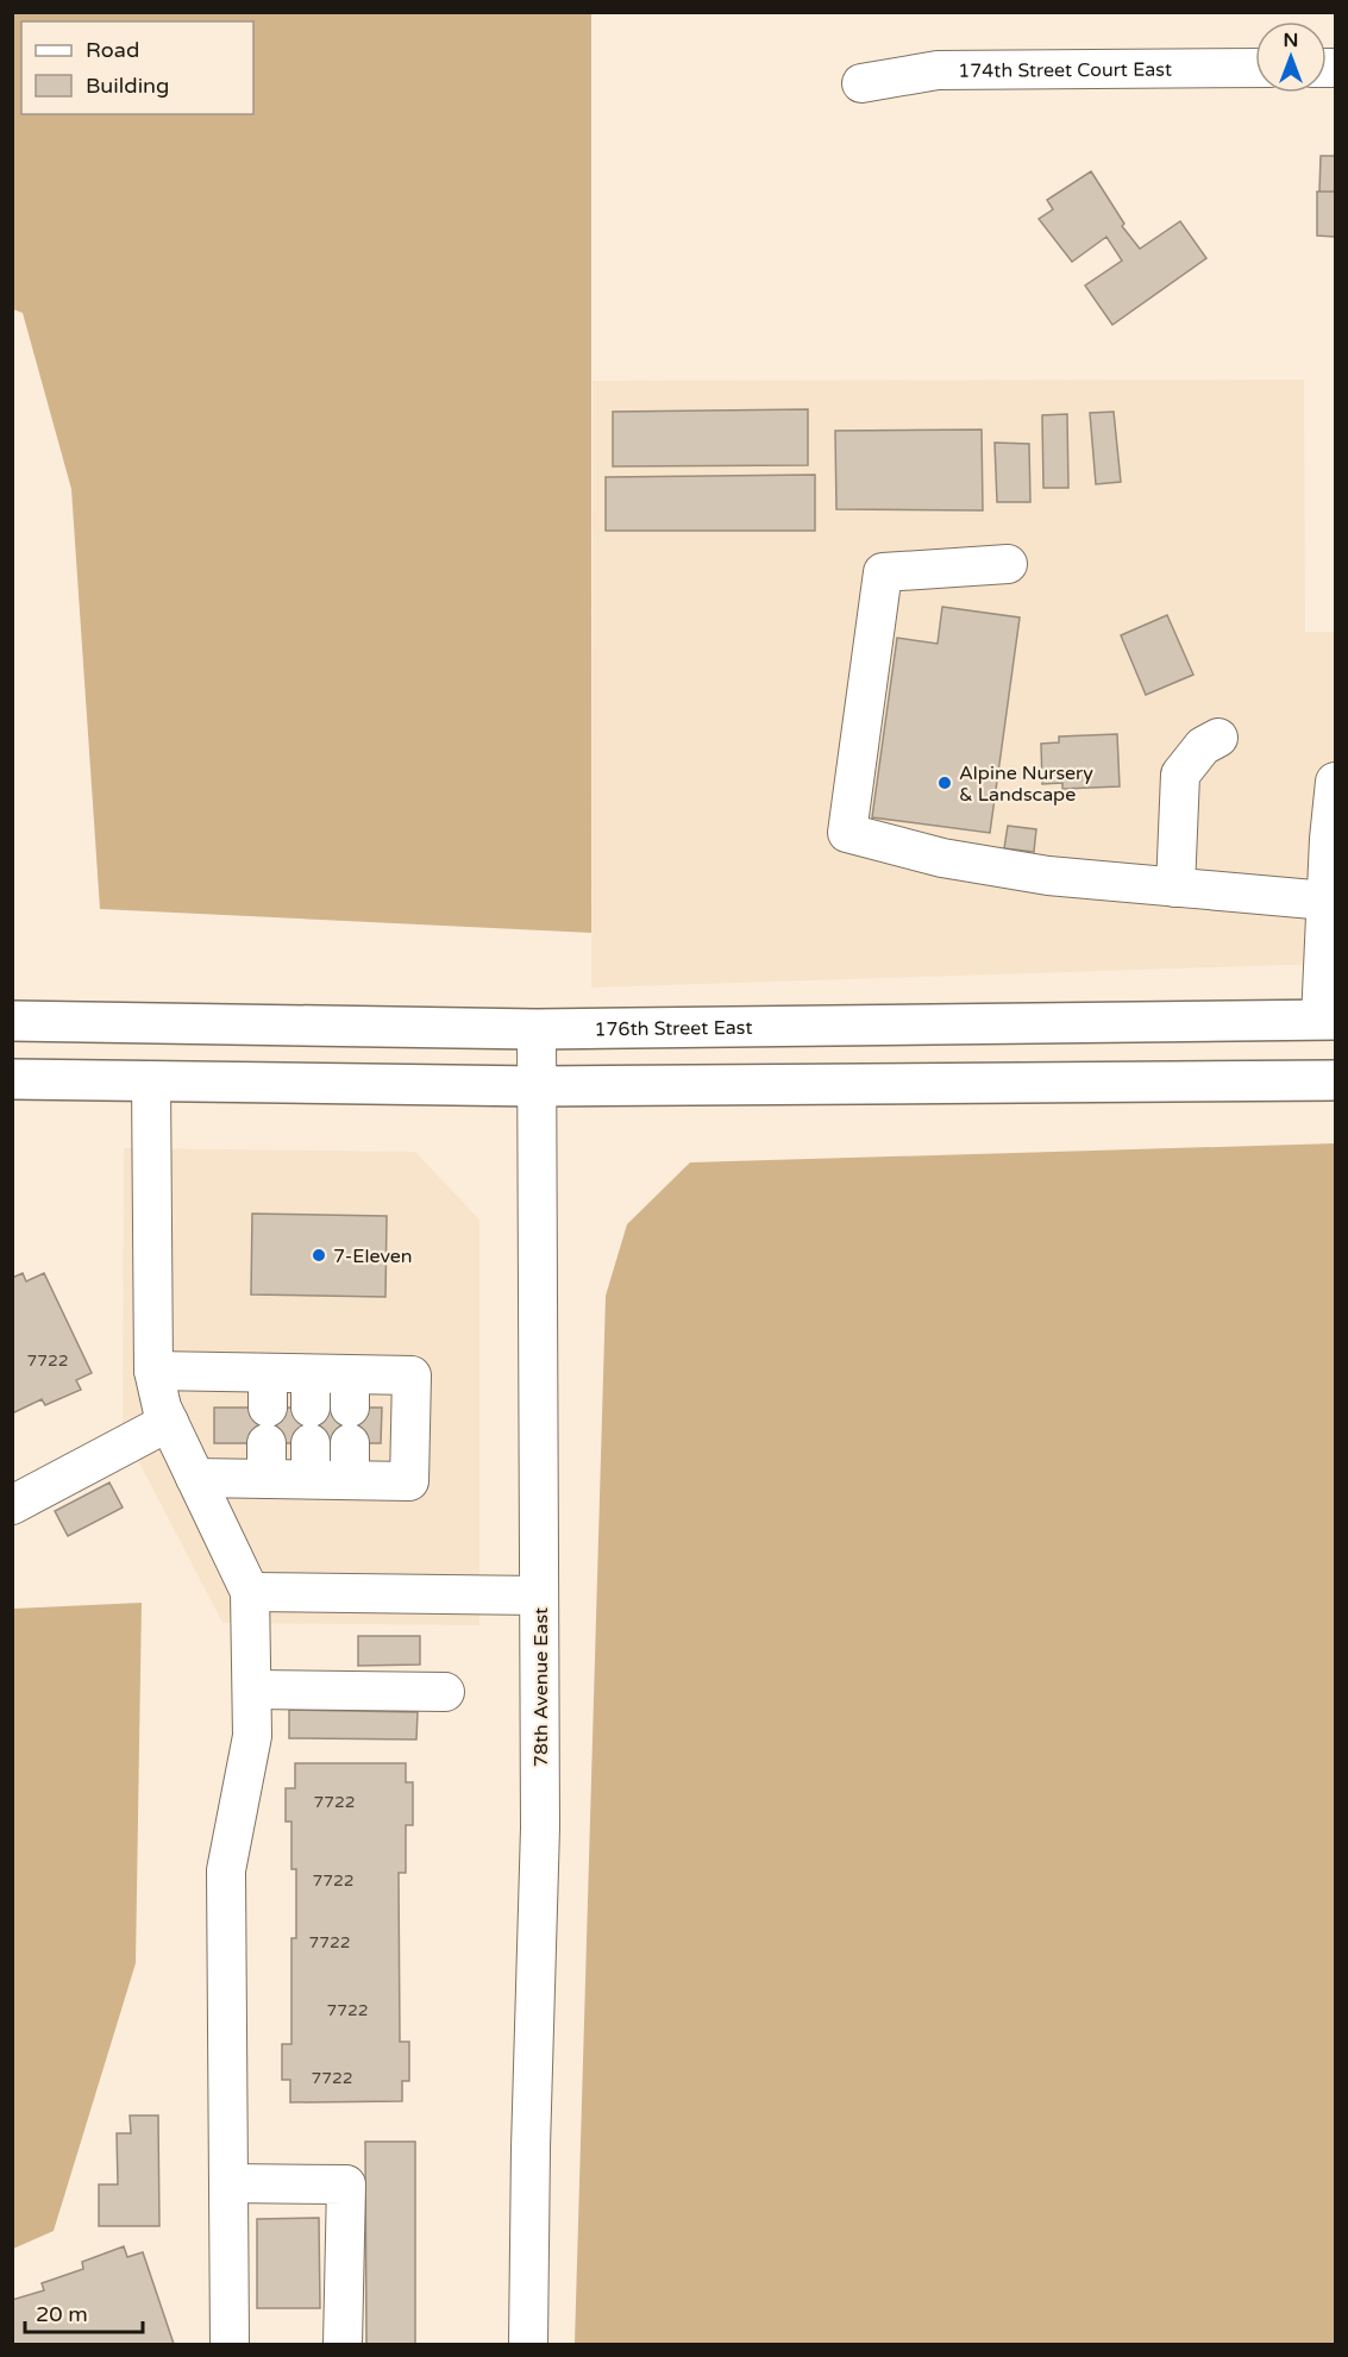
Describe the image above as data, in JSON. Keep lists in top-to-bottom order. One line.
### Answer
{"streets":{"main road":["176th Street East"],"street":["174th Street Court East","78th Avenue East"]},"crossings":[["176th Street East","78th Avenue East"]],"places":["Alpine Nursery & Landscape","7-Eleven"],"house_numbers":["7722","7722","7722","7722","7722","7722"],"legend":["Road","Building"],"scale_bar":"20 m","north":"top"}
